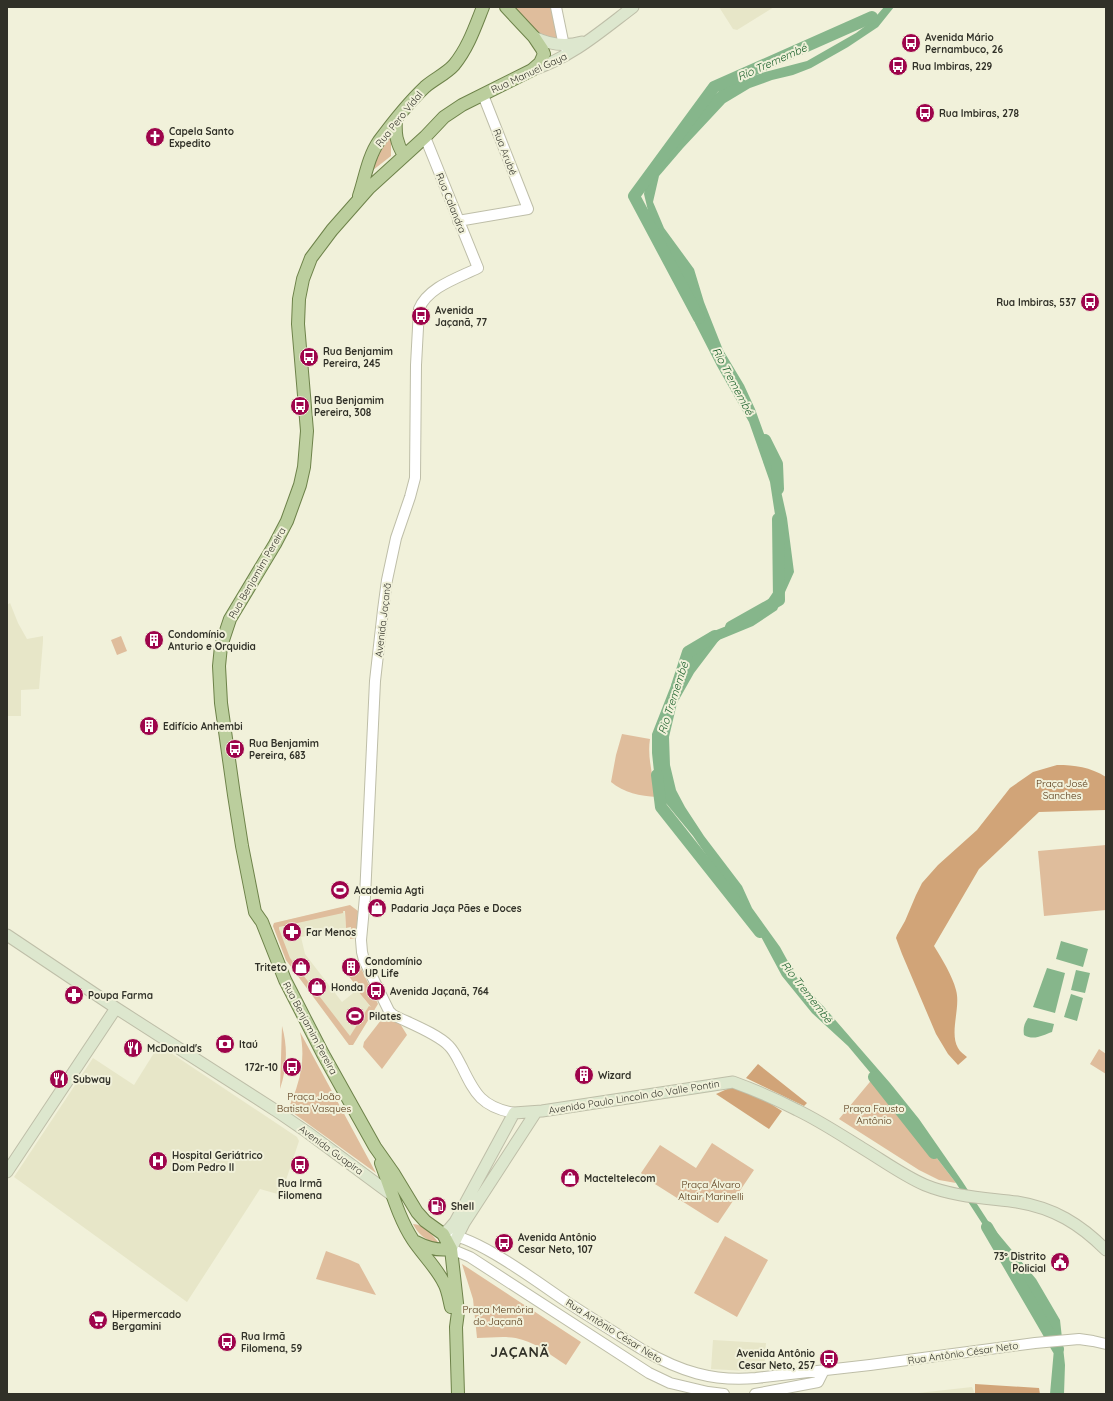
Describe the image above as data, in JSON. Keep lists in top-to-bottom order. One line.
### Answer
{"streets":{"main road":["Rua Manuel Gaya","Rua Pero Vidal","Rua Benjamim Pereira","Avenida Paulo Lincoln do Valle Pontin","Avenida Guapira"],"street":["Rua Arubé","Rua Calandra","Avenida Jaçanã","Rua Antônio César Neto"]},"crossings":[["Rua Manuel Gaya","Rua Arubé"],["Rua Manuel Gaya","Rua Calandra"],["Rua Manuel Gaya","Rua Benjamim Pereira"],["Rua Pero Vidal","Rua Benjamim Pereira"],["Rua Arubé","Rua Calandra"],["Rua Calandra","Rua Benjamim Pereira"],["Rua Calandra","Avenida Jaçanã"],["Rua Benjamim Pereira","Avenida Guapira"],["Rua Benjamim Pereira","Rua Antônio César Neto"],["Avenida Jaçanã","Avenida Paulo Lincoln do Valle Pontin"]],"districts":["JAÇANÃ"],"water":["Rio Tremembé"],"parks":["Praça José Sanches","Praça João Batista Vasques","Praça Fausto Antônio","Praça Álvaro Altair Marinelli","Praça Memória do Jaçanã"],"places":{"bus stop":["Avenida Mário Pernambuco, 26","Rua Imbiras, 229","Rua Imbiras, 278","Rua Imbiras, 537","Avenida Jaçanã, 77","Rua Benjamim Pereira, 245","Rua Benjamim Pereira, 308","Rua Benjamim Pereira, 683","Avenida Jaçanã, 764","172r-10","Rua Irmã Filomena","Avenida Antônio Cesar Neto, 107","Rua Irmã Filomena, 59","Avenida Antônio Cesar Neto, 257"],"church":["Capela Santo Expedito"],"building":["Condomínio Anturio e Orquidia","Edifício Anhembi","Condomínio UP Life","Wizard"],"sports":["Academia Agti","Pilates"],"shop":["Padaria Jaça Pães e Doces","Triteto","Honda","Macteltelecom"],"pharmacy":["Far Menos","Poupa Farma"],"bank":["Itaú"],"restaurant":["McDonald's","Subway"],"hospital":["Hospital Geriátrico Dom Pedro II"],"fuel station":["Shell"],"public building":["73º Distrito Policial"],"supermarket":["Hipermercado Bergamini"]}}
